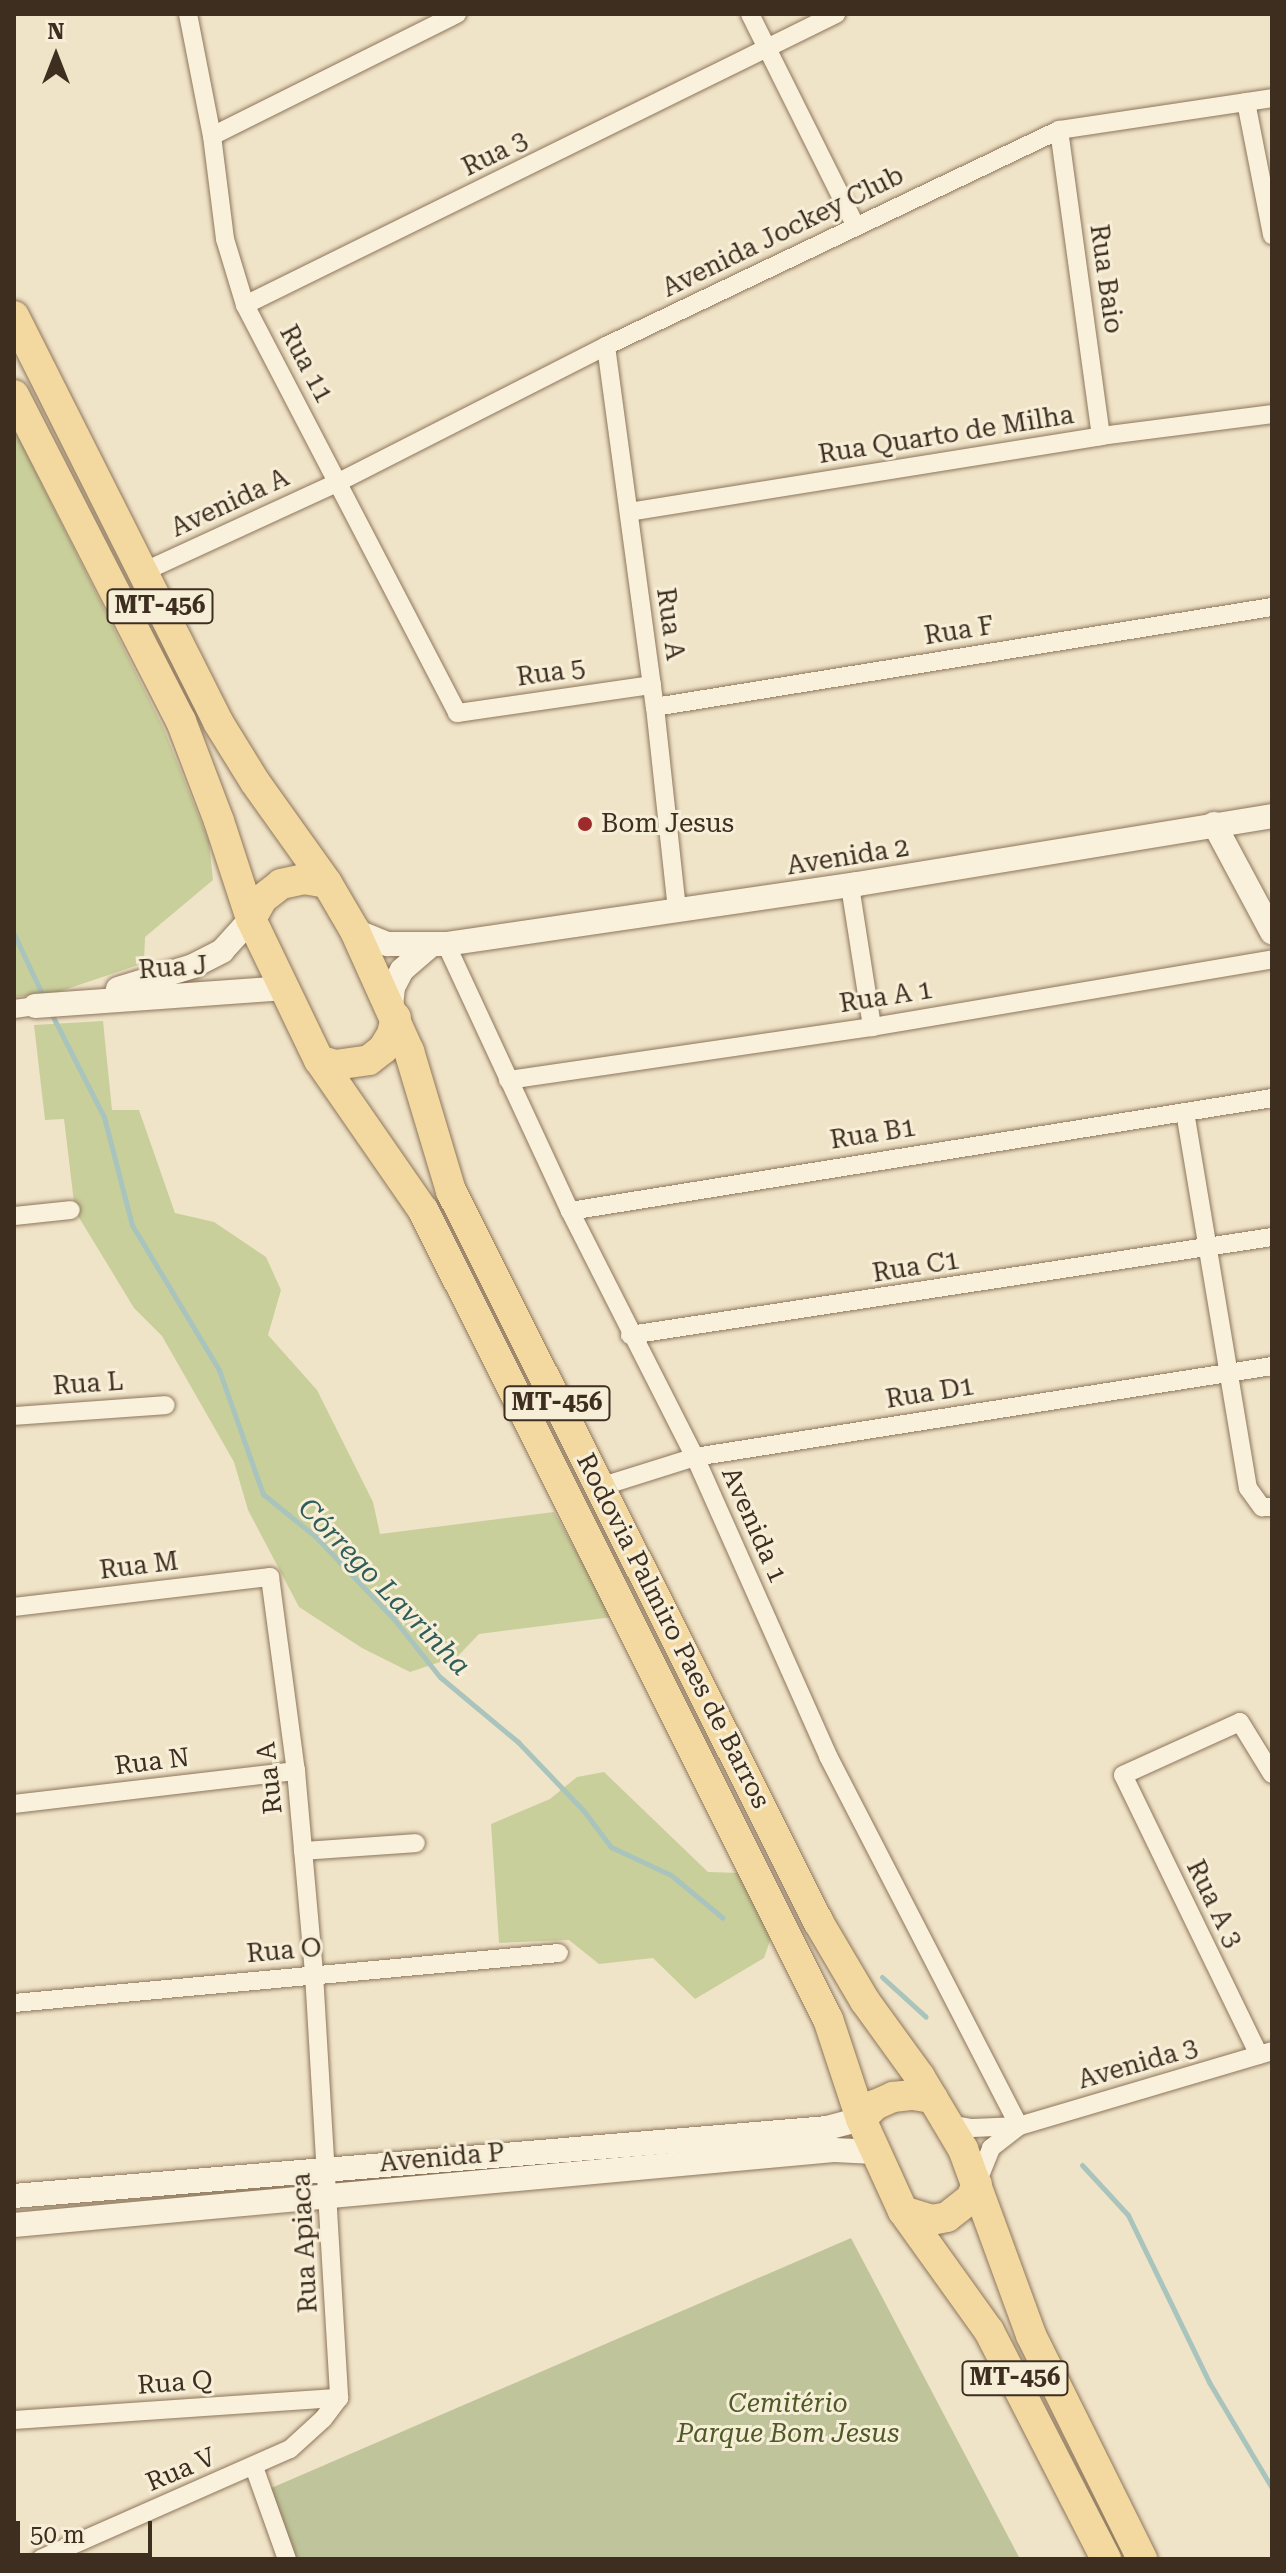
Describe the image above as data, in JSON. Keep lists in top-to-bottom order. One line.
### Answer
{"streets":{"main road":["MT-456","Rodovia Palmiro Paes de Barros"],"street":["Rua 3","Avenida Jockey Club","Rua Baio","Rua 11","Rua Quarto de Milha","Avenida A","Rua A","Rua F","Rua 5","Avenida 2","Rua J","Rua A 1","Rua B1","Rua C1","Rua L","Rua D1","Avenida 1","Rua M","Rua N","Rua A 3","Rua O","Avenida 3","Avenida P","Rua Apiaca","Rua Q","Rua V"]},"crossings":[["Rua 3","Rua 11"],["Avenida Jockey Club","Rua Baio"],["Avenida Jockey Club","Rua 11"],["Avenida Jockey Club","Avenida A"],["Avenida Jockey Club","Rua A"],["Rua Baio","Rua Quarto de Milha"],["Rua 11","Avenida A"],["Rua 11","Rua 5"],["Rua Quarto de Milha","Rua A"],["Avenida A","Rodovia Palmiro Paes de Barros"],["Rua A","Rua F"],["Rua A","Rua 5"],["Rua A","Avenida 2"],["Rua A","Rua M"],["Rua A","Rua N"],["Rua A","Rua O"],["Rua A","Rua Apiaca"],["Avenida 2","Avenida 1"],["Avenida 2","Rodovia Palmiro Paes de Barros"],["Rua J","Rodovia Palmiro Paes de Barros"],["Rua A 1","Avenida 1"],["Rua B1","Avenida 1"],["Rua C1","Avenida 1"],["Rua D1","Avenida 1"],["Rua D1","Rodovia Palmiro Paes de Barros"],["Avenida 1","Avenida 3"],["Rodovia Palmiro Paes de Barros","Avenida P"],["Rua A 3","Avenida 3"],["Rua O","Rua Apiaca"],["Avenida P","Rua Apiaca"],["Rua Apiaca","Rua Q"]],"water":["Córrego Lavrinha"],"parks":["Cemitério Parque Bom Jesus"],"places":["Bom Jesus"],"scale_bar":"50 m","north":"top"}
